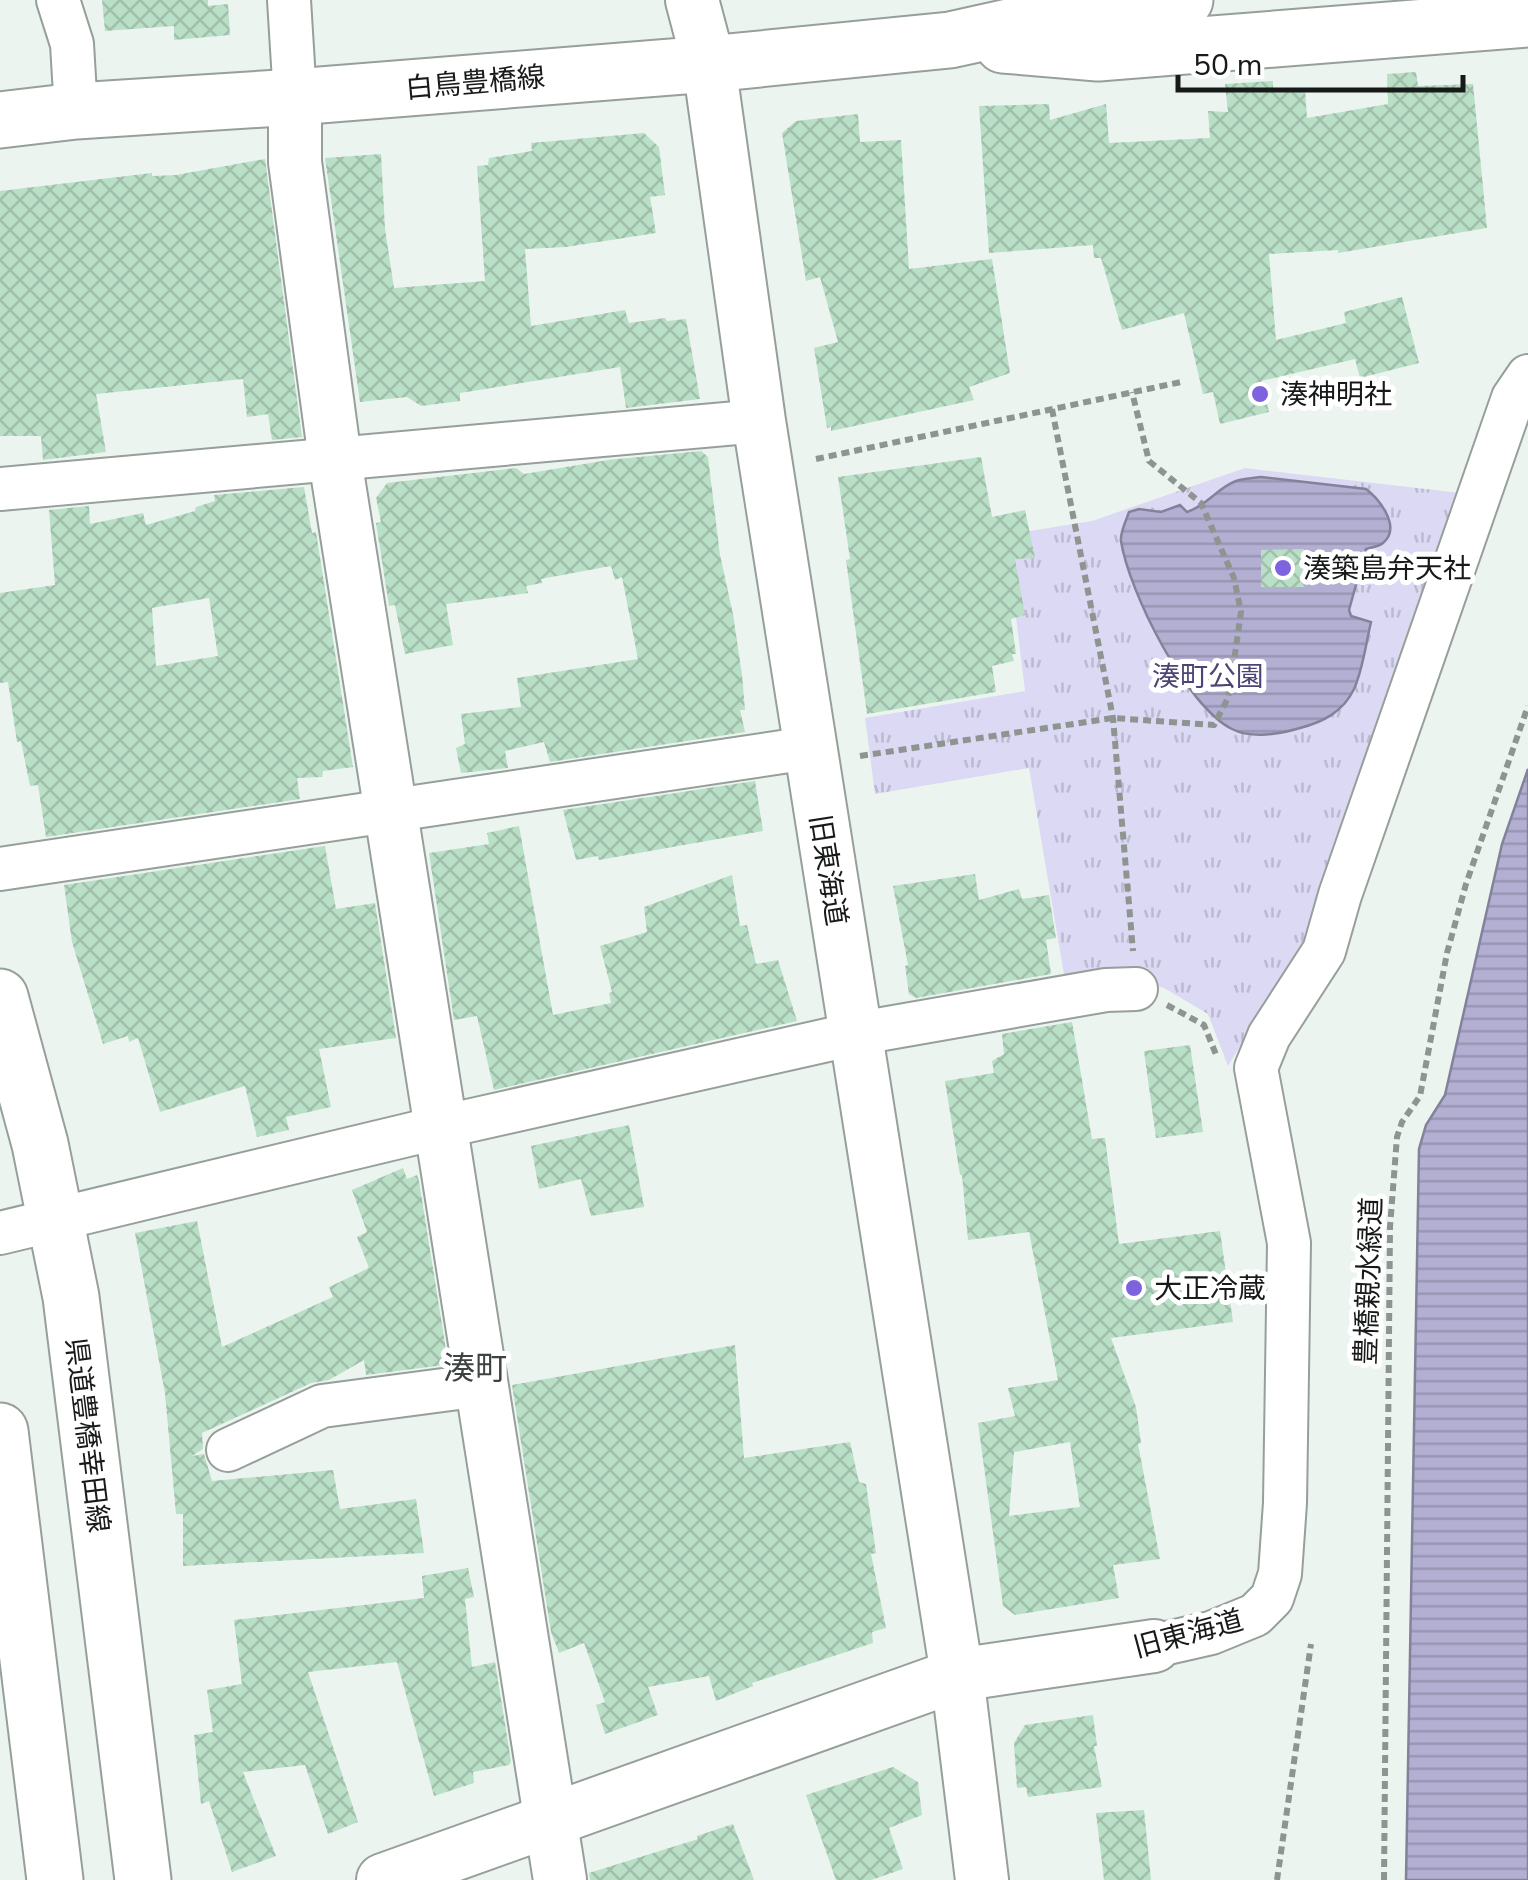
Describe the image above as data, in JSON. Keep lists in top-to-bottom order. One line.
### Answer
{"streets":{"main road":["白鳥豊橋線","県道豊橋幸田線"],"street":["旧東海道"],"path":["豊橋親水緑道"]},"crossings":[["白鳥豊橋線","旧東海道"]],"districts":["湊町"],"parks":["湊町公園"],"places":["湊神明社","湊築島弁天社","大正冷蔵"],"scale_bar":"50 m"}
